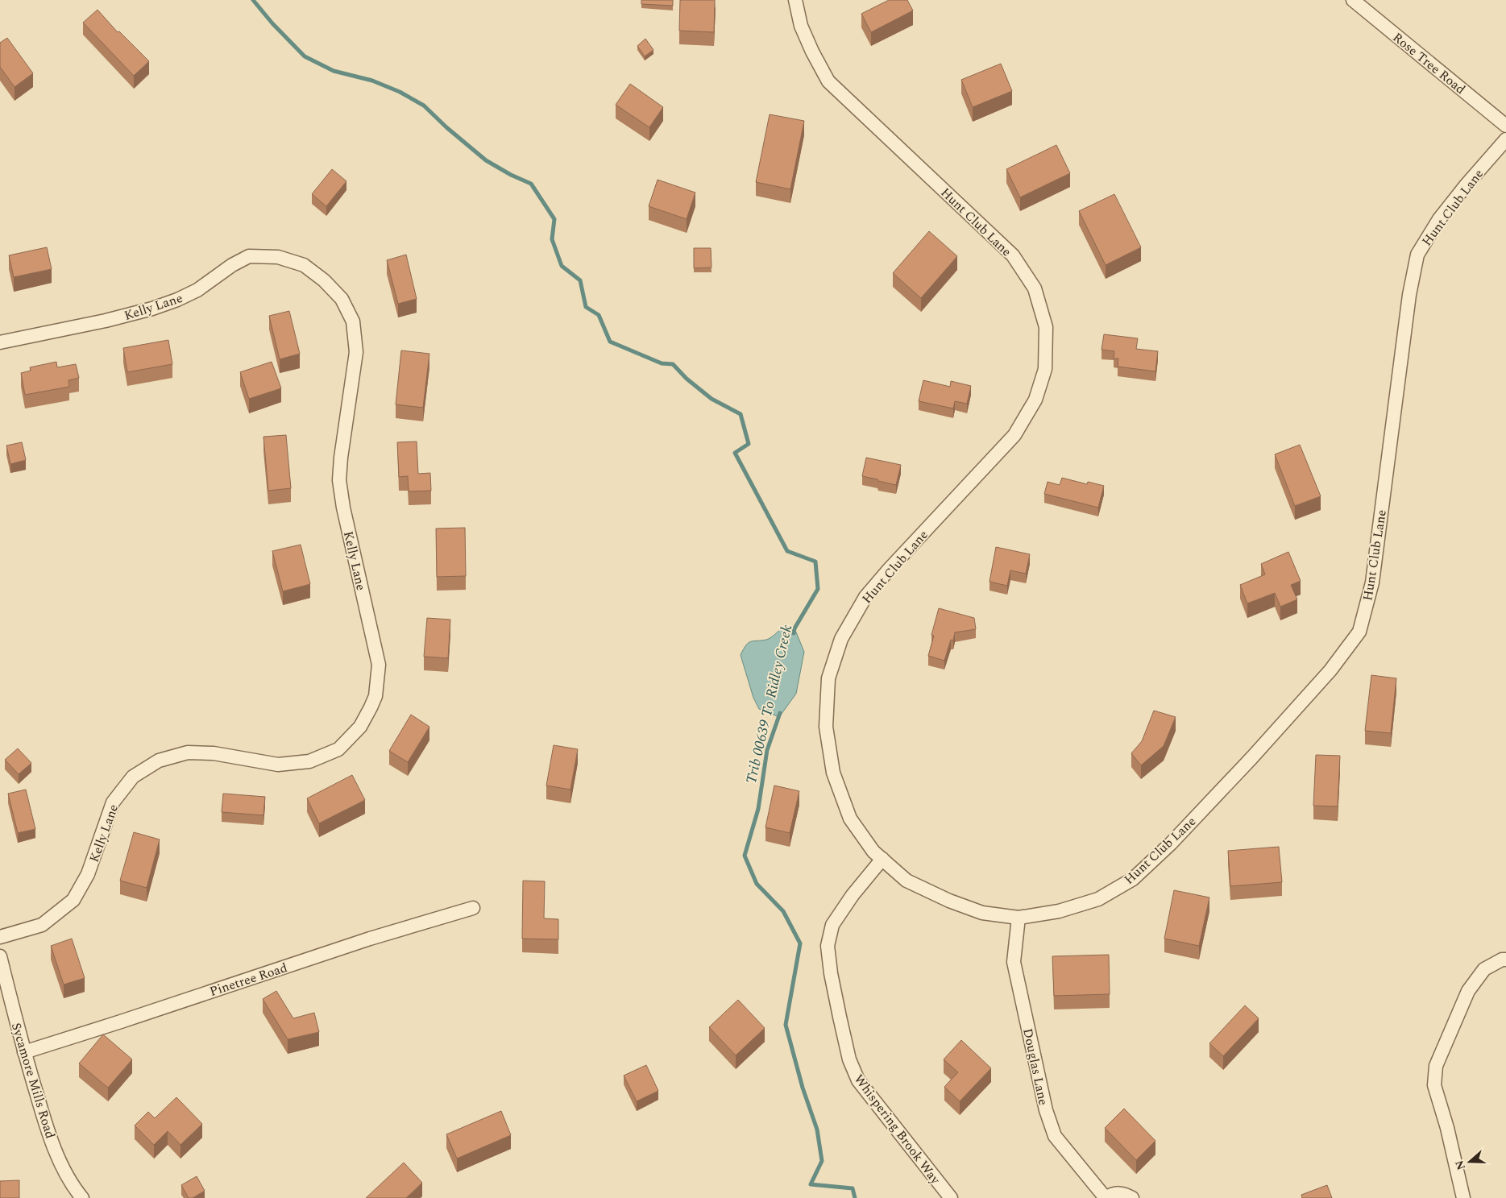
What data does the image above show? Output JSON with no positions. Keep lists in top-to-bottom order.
{
  "streets": {
    "street": [
      "Rose Tree Road",
      "Hunt Club Lane",
      "Kelly Lane",
      "Pinetree Road",
      "Douglas Lane",
      "Sycamore Mills Road",
      "Whispering Brook Way"
    ]
  },
  "crossings": [
    ["Hunt Club Lane", "Douglas Lane"],
    ["Hunt Club Lane", "Whispering Brook Way"],
    ["Pinetree Road", "Sycamore Mills Road"]
  ],
  "water": ["Trib 00639 To Ridley Creek"],
  "north": "left"
}
